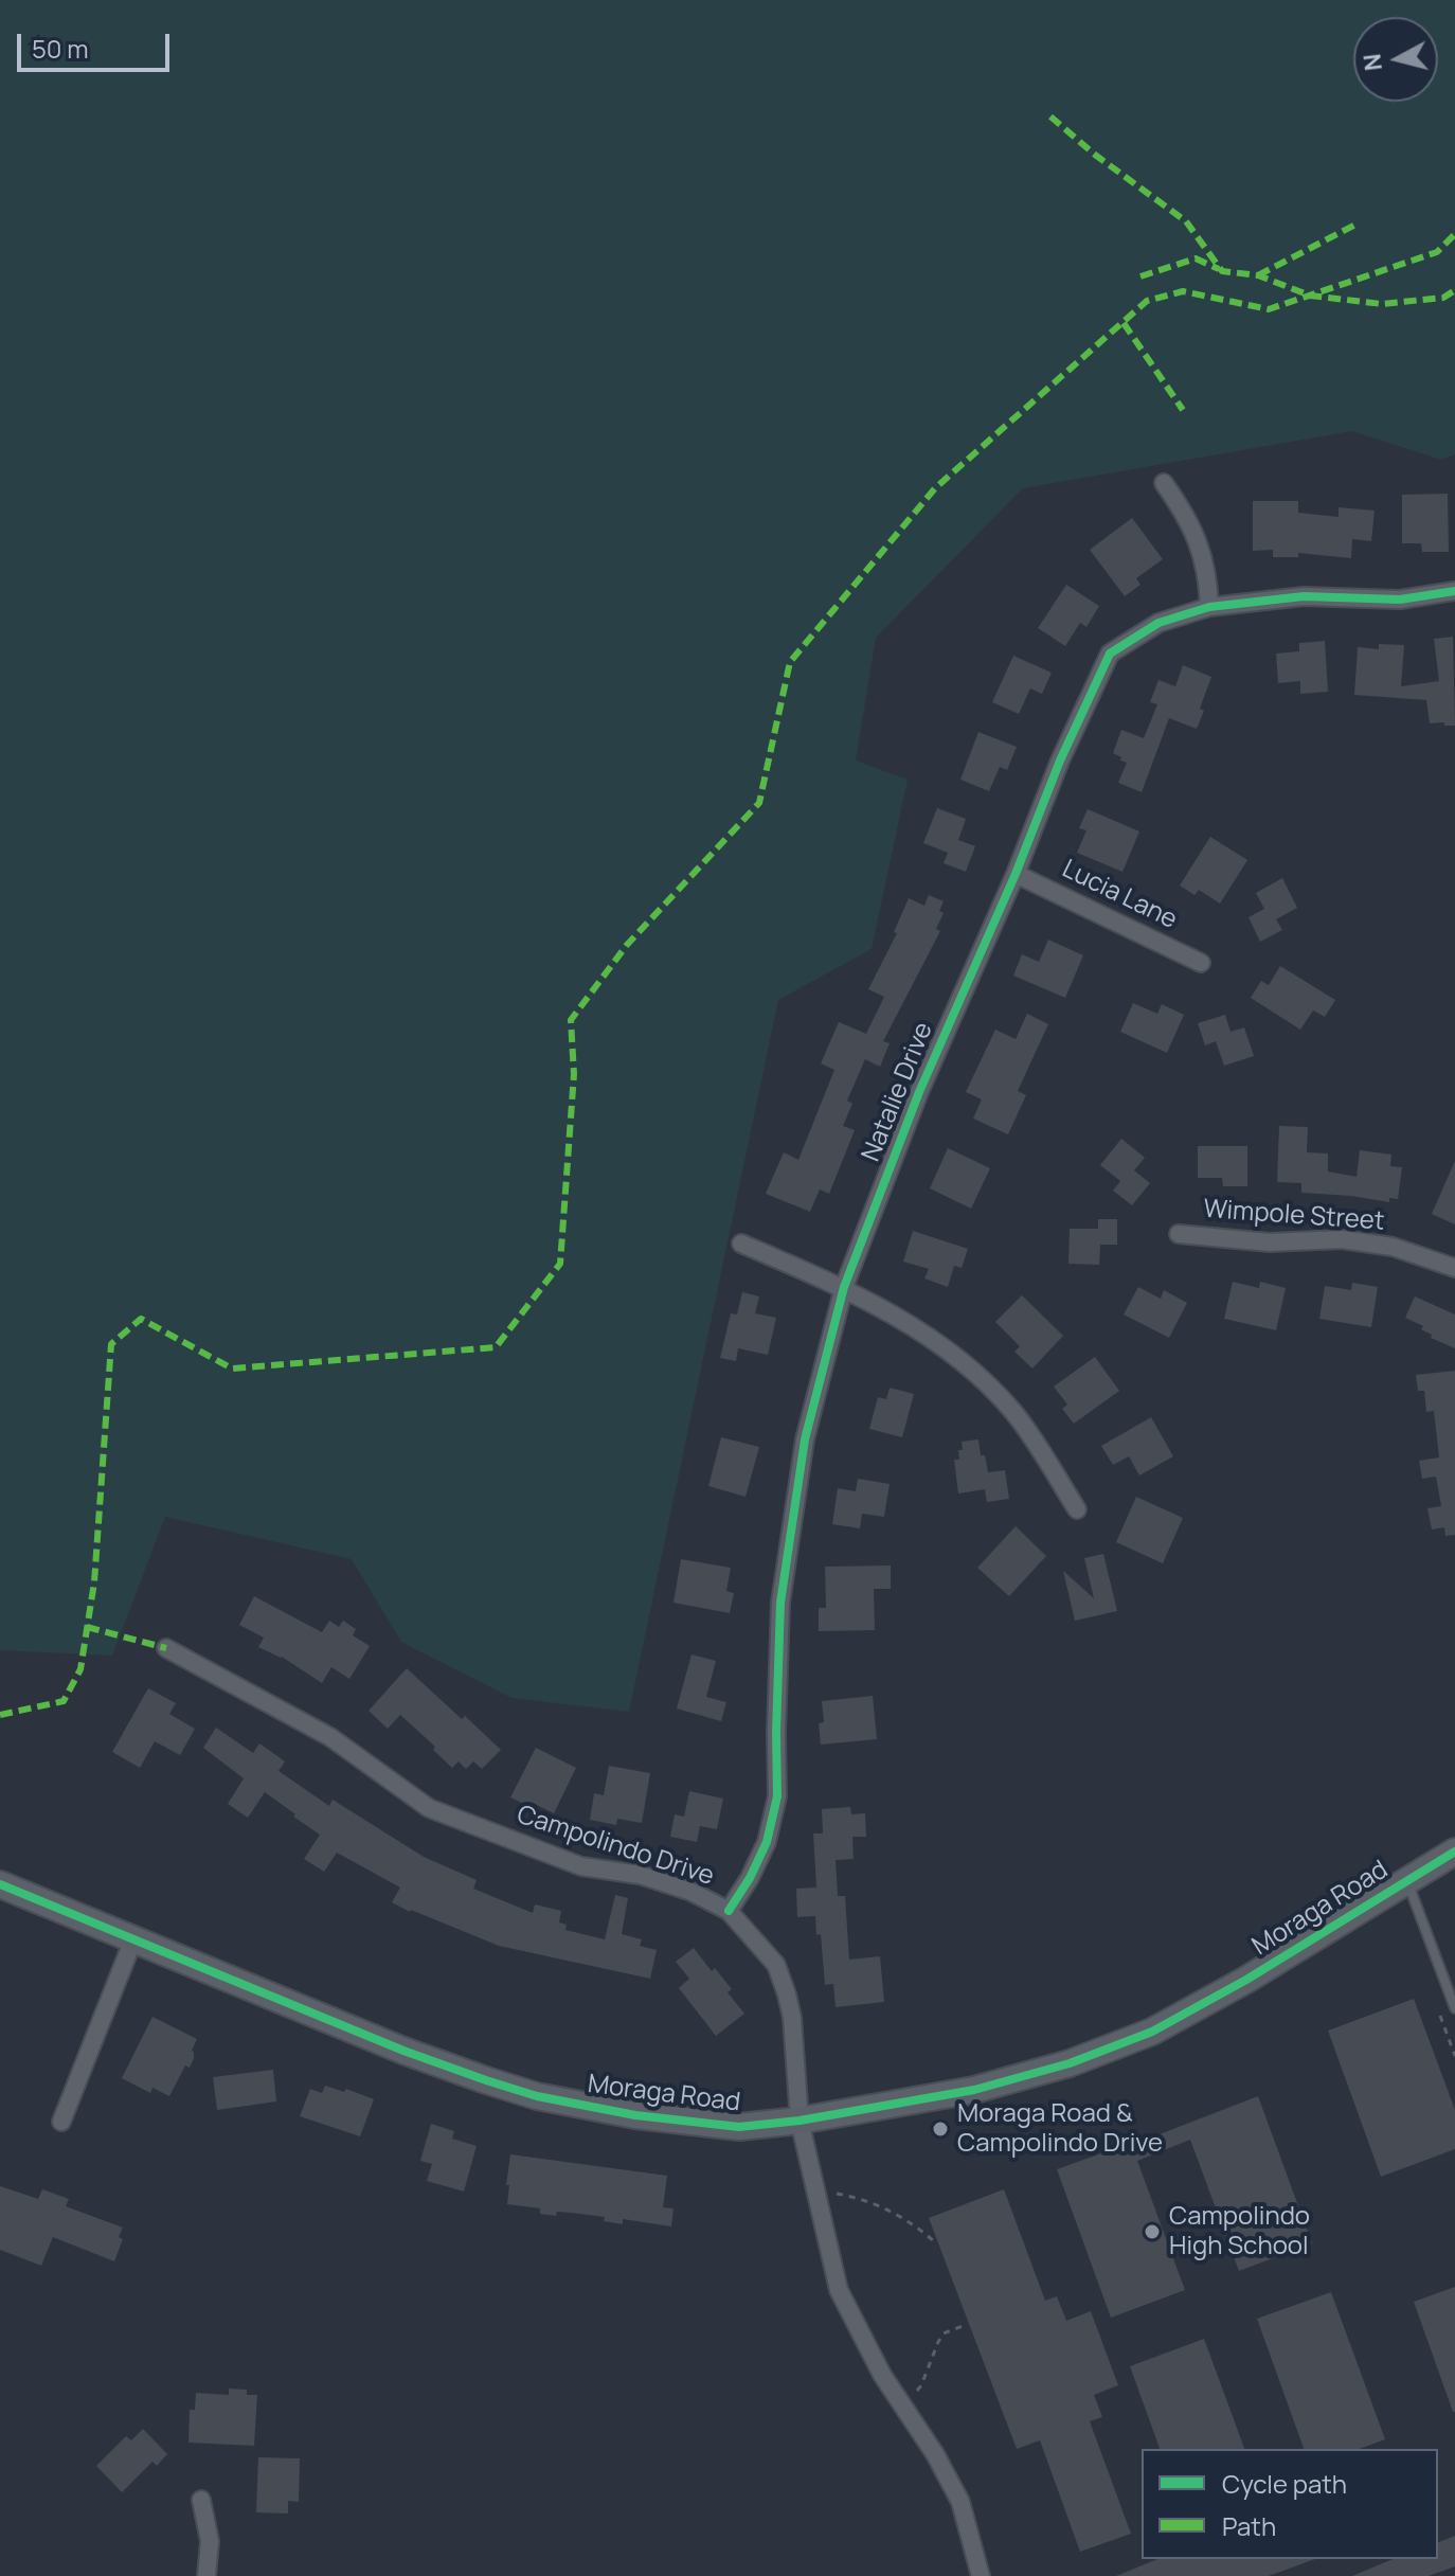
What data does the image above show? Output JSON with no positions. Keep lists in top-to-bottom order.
{
  "streets": {
    "main road": ["Moraga Road"],
    "street": [
      "Lucia Lane",
      "Natalie Drive",
      "Wimpole Street",
      "Campolindo Drive"
    ]
  },
  "crossings": [
    ["Lucia Lane", "Natalie Drive"],
    ["Natalie Drive", "Campolindo Drive"],
    ["Campolindo Drive", "Moraga Road"]
  ],
  "places": ["Moraga Road & Campolindo Drive", "Campolindo High School"],
  "legend": ["Cycle path", "Path"],
  "scale_bar": "50 m",
  "north": "left"
}
